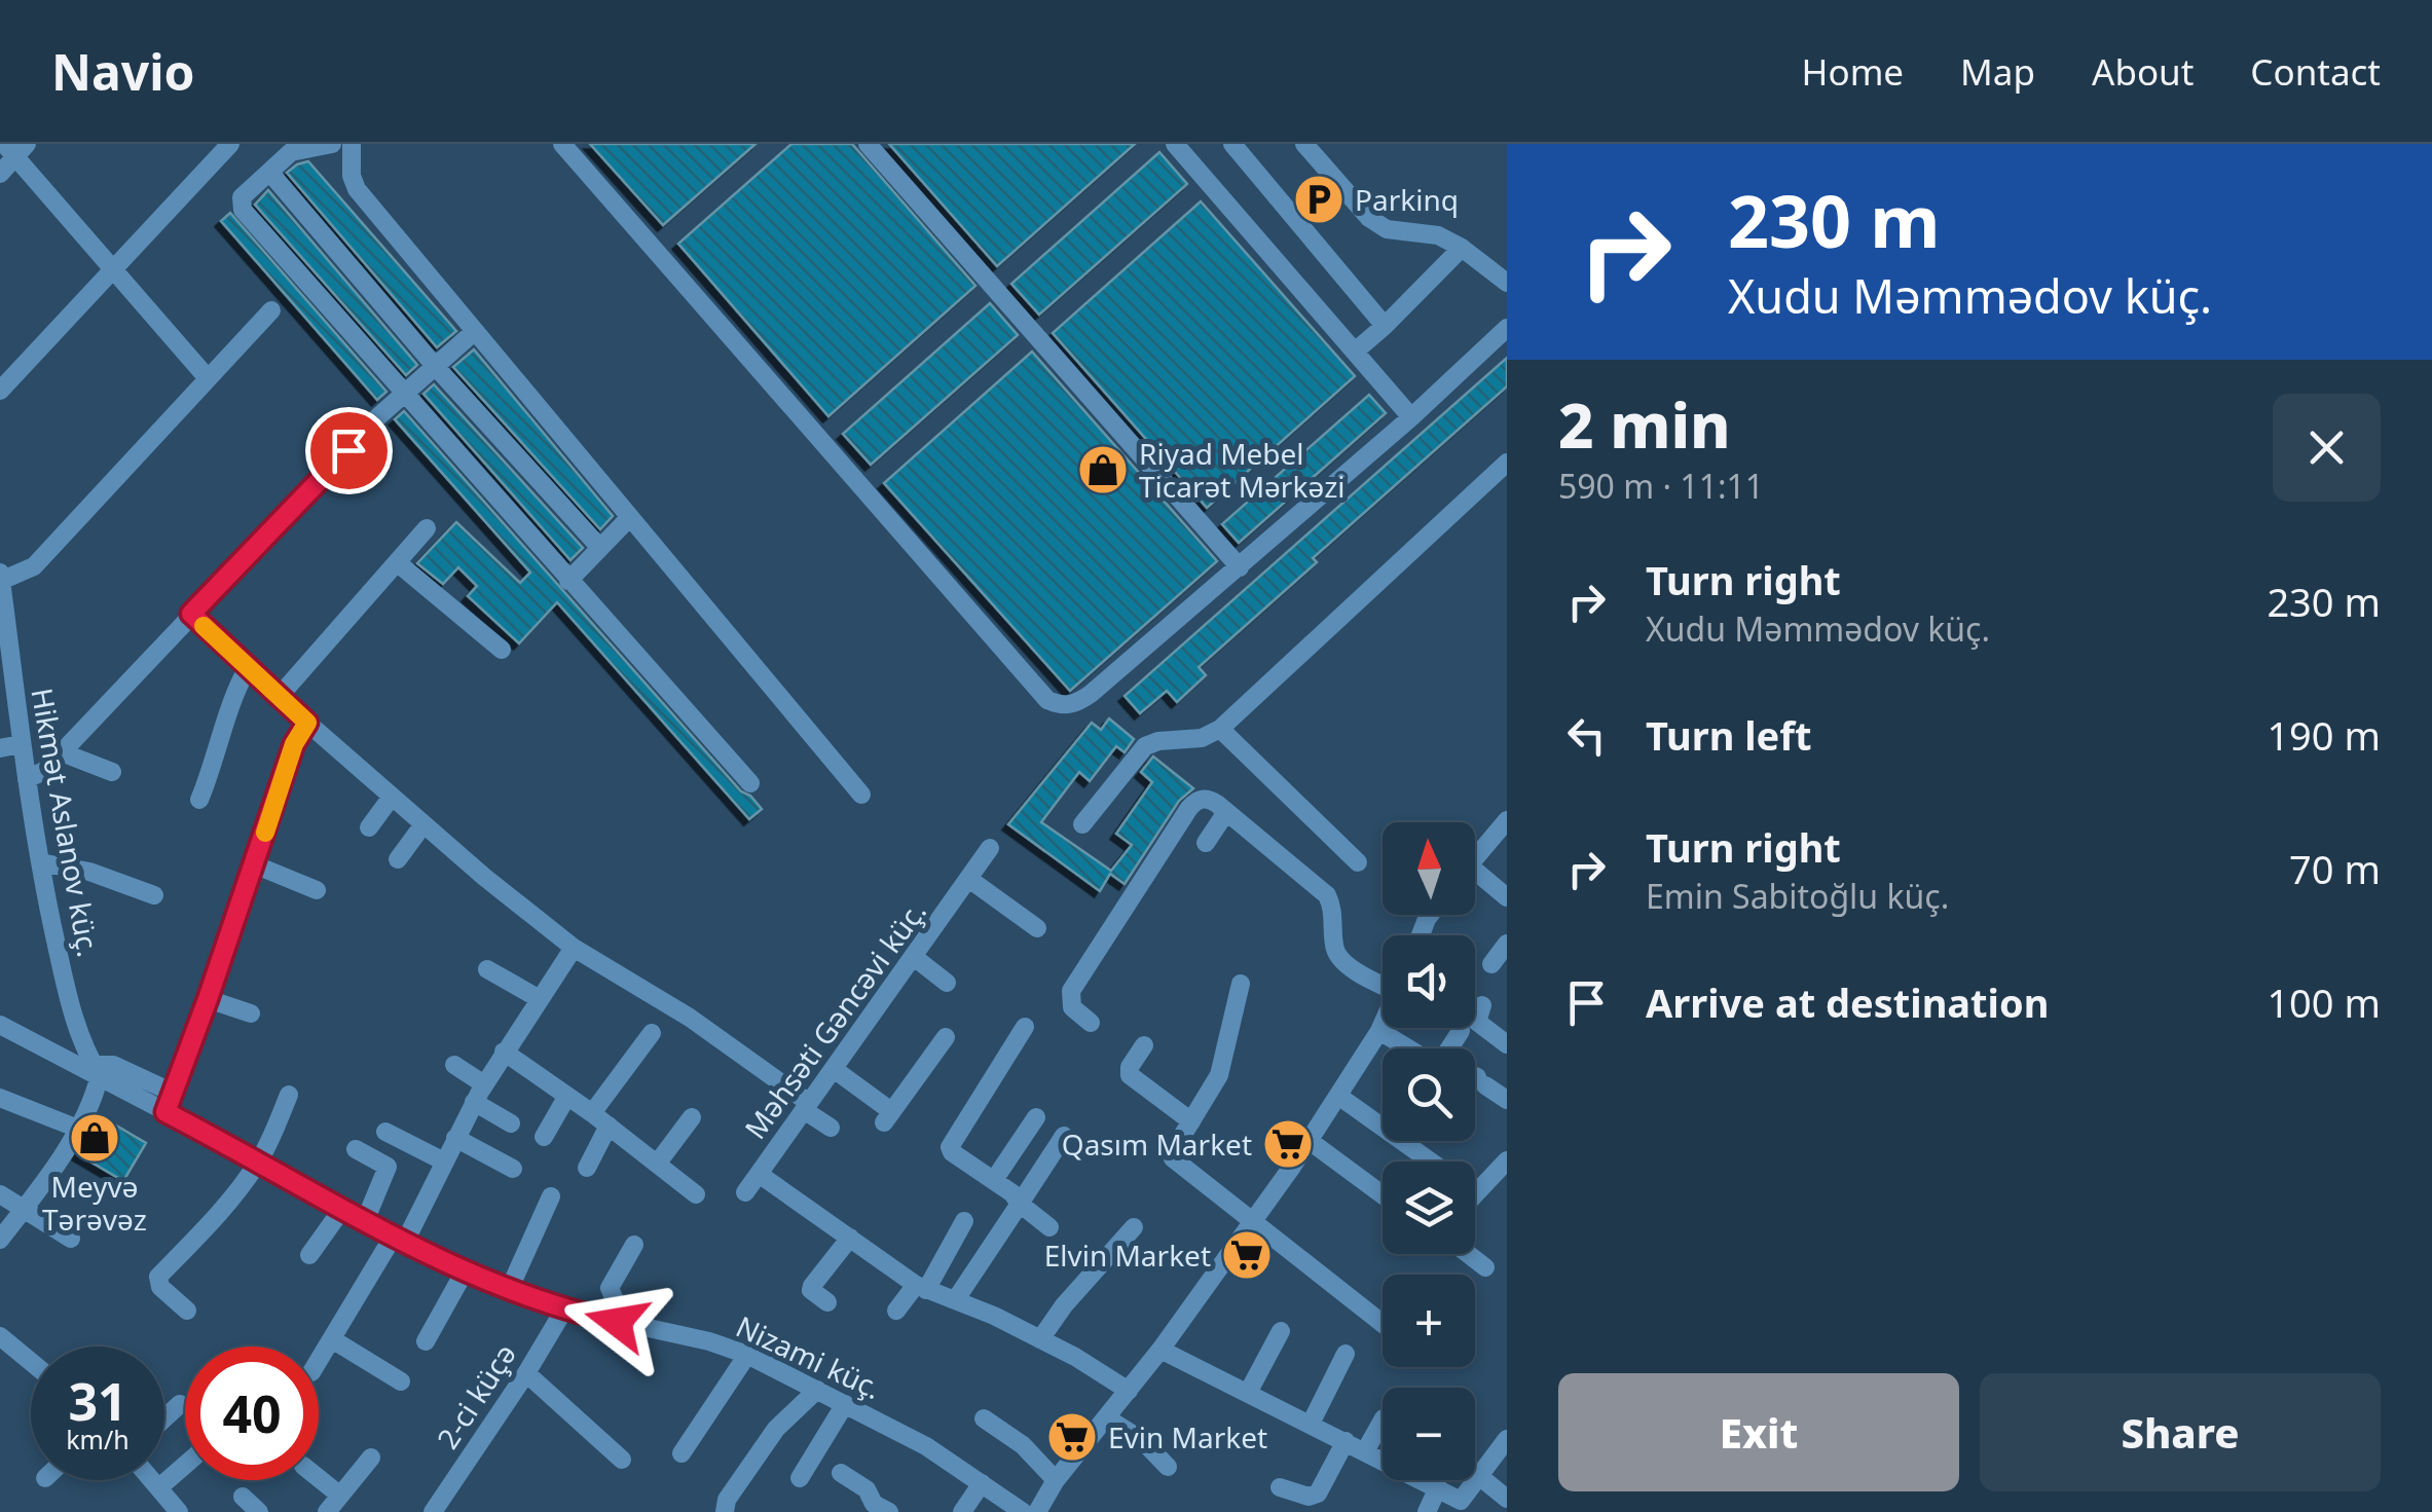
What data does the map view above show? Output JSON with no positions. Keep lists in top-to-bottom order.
{
  "streets": {
    "street": [
      "Hikmət Aslanov küç.",
      "Məhsəti Gəncəvi küç.",
      "Nizami küç.",
      "2-ci küçə"
    ]
  },
  "crossings": [
    ["Hikmət Aslanov küç.", "Nizami küç."],
    ["Nizami küç.", "2-ci küçə"]
  ],
  "places": {
    "parking": ["Parkinq"],
    "shop": ["Riyad Mebel Ticarət Mərkəzi", "Meyvə Tərəvəz"],
    "supermarket": ["Qasım Market", "Elvin Market", "Evin Market"]
  },
  "north": "top",
  "page": {
    "header": "Navio",
    "nav": [
      "Home",
      "Map",
      "About",
      "Contact"
    ],
    "turn": ["230 m", "Xudu Məmmədov küç."],
    "heading": ["2 min", "590 m · 11:11"],
    "list": [
      {
        "name": "Turn right",
        "note": "Xudu Məmmədov küç.",
        "value": "230 m"
      },
      {
        "name": "Turn left",
        "value": "190 m"
      },
      {
        "name": "Turn right",
        "note": "Emin Sabitoğlu küç.",
        "value": "70 m"
      },
      {
        "name": "Arrive at destination",
        "value": "100 m"
      }
    ],
    "map_buttons": ["+", "−"],
    "speed": "31 km/h",
    "limit": "40",
    "buttons": ["Exit", "Share"]
  }
}
